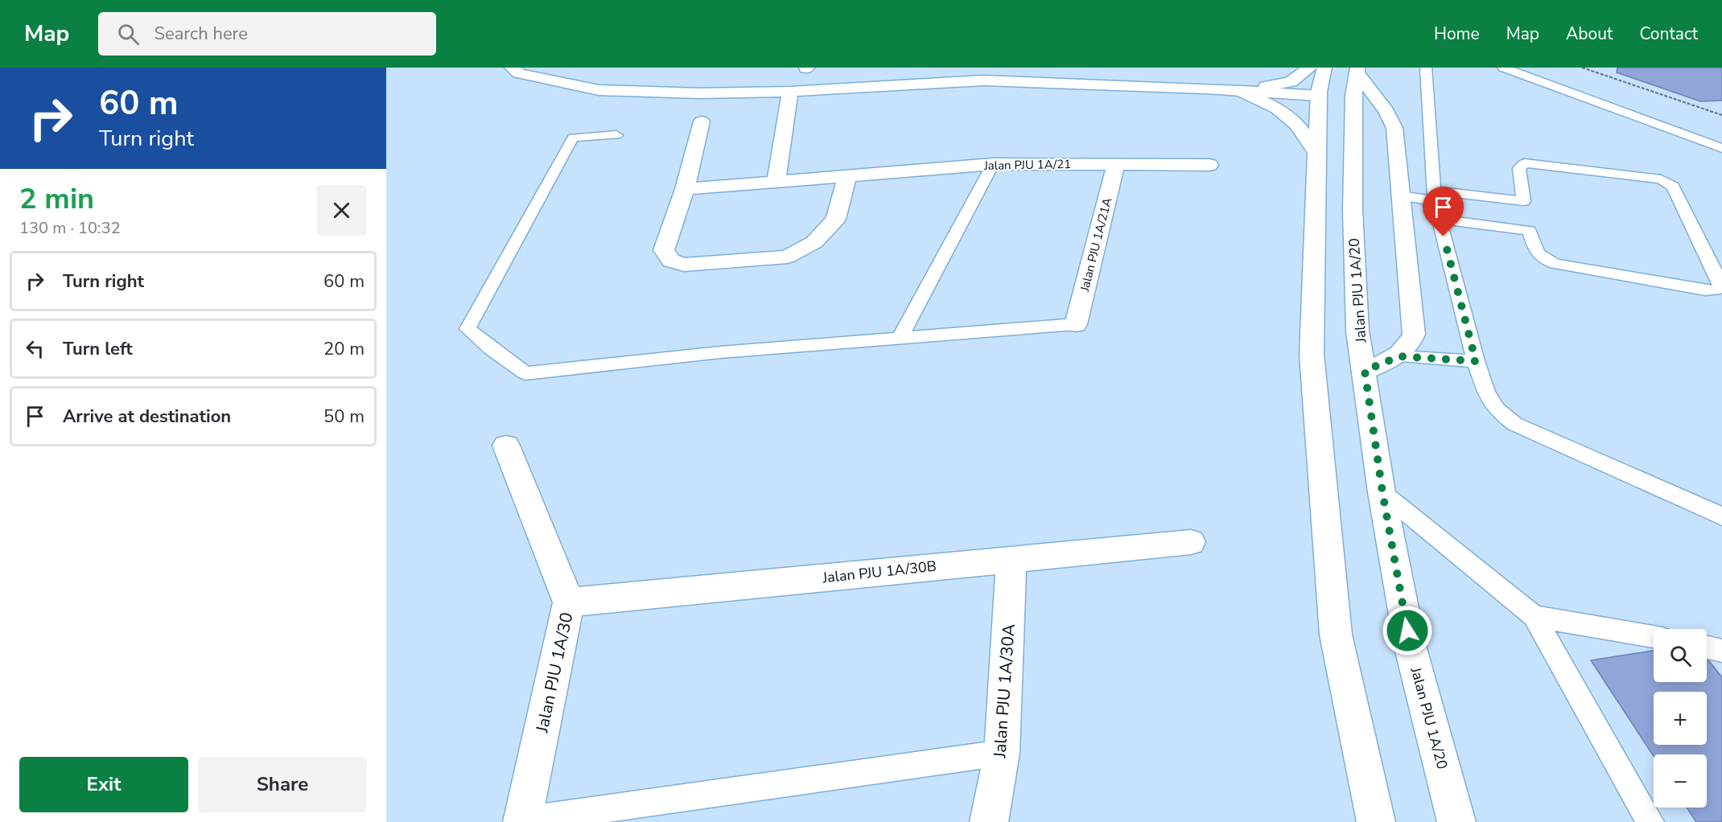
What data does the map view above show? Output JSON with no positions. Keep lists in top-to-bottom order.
{
  "streets": {
    "street": [
      "Jalan PJU 1A/21",
      "Jalan PJU 1A/21A",
      "Jalan PJU 1A/20",
      "Jalan PJU 1A/30B",
      "Jalan PJU 1A/30",
      "Jalan PJU 1A/30A"
    ]
  },
  "crossings": [
    ["Jalan PJU 1A/21", "Jalan PJU 1A/21A"],
    ["Jalan PJU 1A/30B", "Jalan PJU 1A/30"],
    ["Jalan PJU 1A/30B", "Jalan PJU 1A/30A"]
  ],
  "page": {
    "header": "Map",
    "search": "Search here",
    "nav": [
      "Home",
      "Map",
      "About",
      "Contact"
    ],
    "turn": ["60 m", "Turn right"],
    "heading": ["2 min", "130 m · 10:32"],
    "list": [
      {
        "name": "Turn right",
        "value": "60 m"
      },
      {
        "name": "Turn left",
        "value": "20 m"
      },
      {
        "name": "Arrive at destination",
        "value": "50 m"
      }
    ],
    "map_buttons": ["+", "−"],
    "buttons": ["Exit", "Share"]
  }
}
